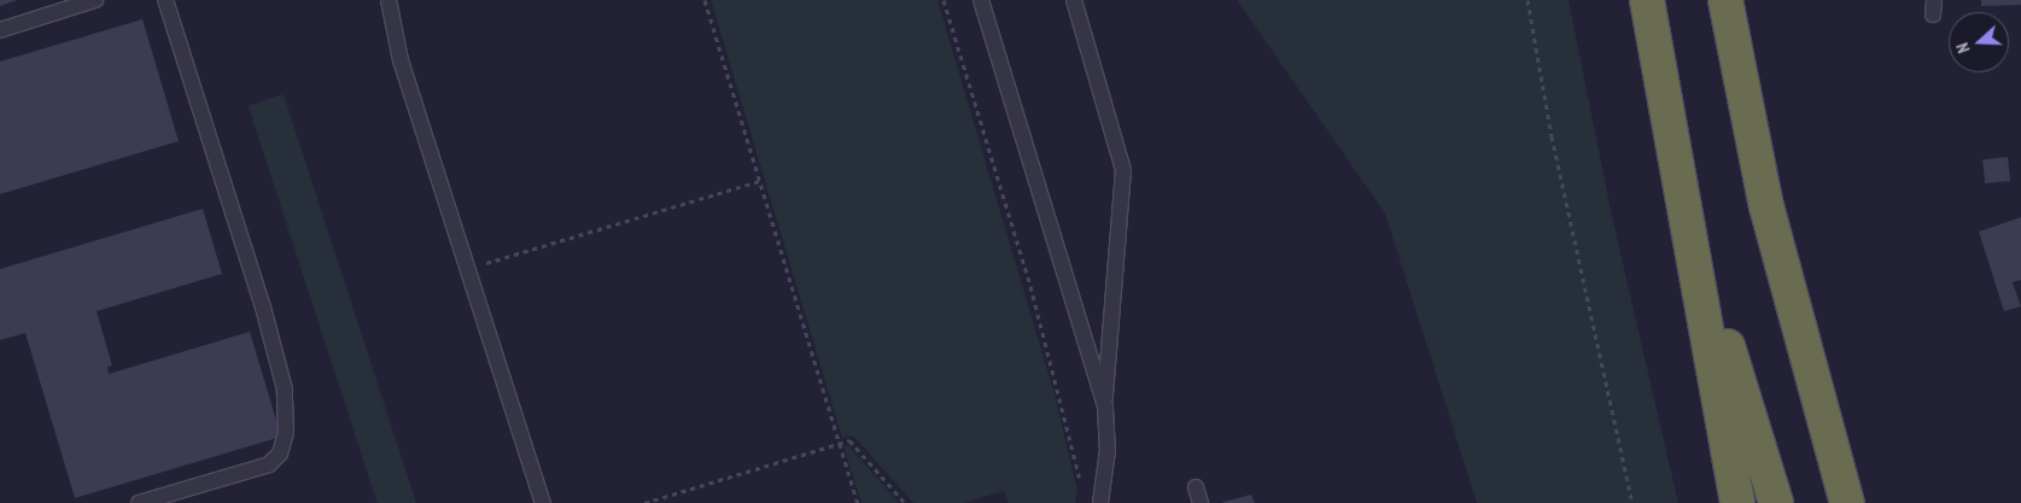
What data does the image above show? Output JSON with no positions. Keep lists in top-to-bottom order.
{
  "north": "left"
}
